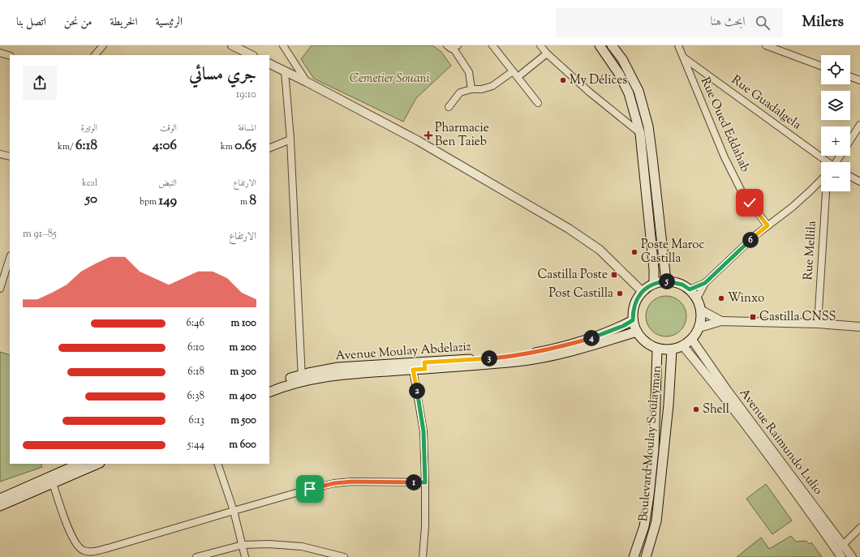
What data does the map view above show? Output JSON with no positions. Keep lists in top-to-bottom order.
{
  "streets": {
    "main road": ["Avenue Moulay Abdelaziz", "Boulevard Moulay Soulayman"],
    "street": [
      "Rue Guadalgela",
      "Rue Oued Eddahab",
      "Rue Mellila",
      "Avenue Raimundo Lulio"
    ]
  },
  "crossings": [
    ["Rue Guadalgela", "Rue Oued Eddahab"],
    ["Avenue Moulay Abdelaziz", "Avenue Raimundo Lulio"],
    ["Avenue Moulay Abdelaziz", "Boulevard Moulay Soulayman"],
    ["Avenue Raimundo Lulio", "Boulevard Moulay Soulayman"]
  ],
  "parks": ["Cemetier Souani"],
  "places": {
    "other": [
      "My Délices",
      "Poste Maroc Castilla",
      "Post Castilla",
      "Winxo",
      "Shell"
    ],
    "health": ["Pharmacie Ben Taieb"],
    "transit": ["Castilla Poste", "Castilla CNSS"]
  },
  "page": {
    "header": "Milers",
    "search": "ابحث هنا",
    "nav": [
      "الرئيسية",
      "الخريطة",
      "من نحن",
      "اتصل بنا"
    ],
    "map_buttons": ["+", "−"],
    "heading": ["جري مسائي", "19:10"],
    "stats": [
      ["المسافة", "0.65 km"],
      ["الوقت", "4:06"],
      ["الوتيرة", "6:18 /km"],
      ["الارتفاع", "8 m"],
      ["النبض", "149 bpm"],
      ["kcal", "50"]
    ],
    "chart": ["الارتفاع", "85–91 m"],
    "pins": [
      "6",
      "5",
      "4",
      "3",
      "2",
      "1"
    ],
    "list": [
      {
        "name": "100 m",
        "note": "6:46"
      },
      {
        "name": "200 m",
        "note": "6:10"
      },
      {
        "name": "300 m",
        "note": "6:18"
      },
      {
        "name": "400 m",
        "note": "6:38"
      },
      {
        "name": "500 m",
        "note": "6:13"
      },
      {
        "name": "600 m",
        "note": "5:44"
      }
    ]
  }
}
